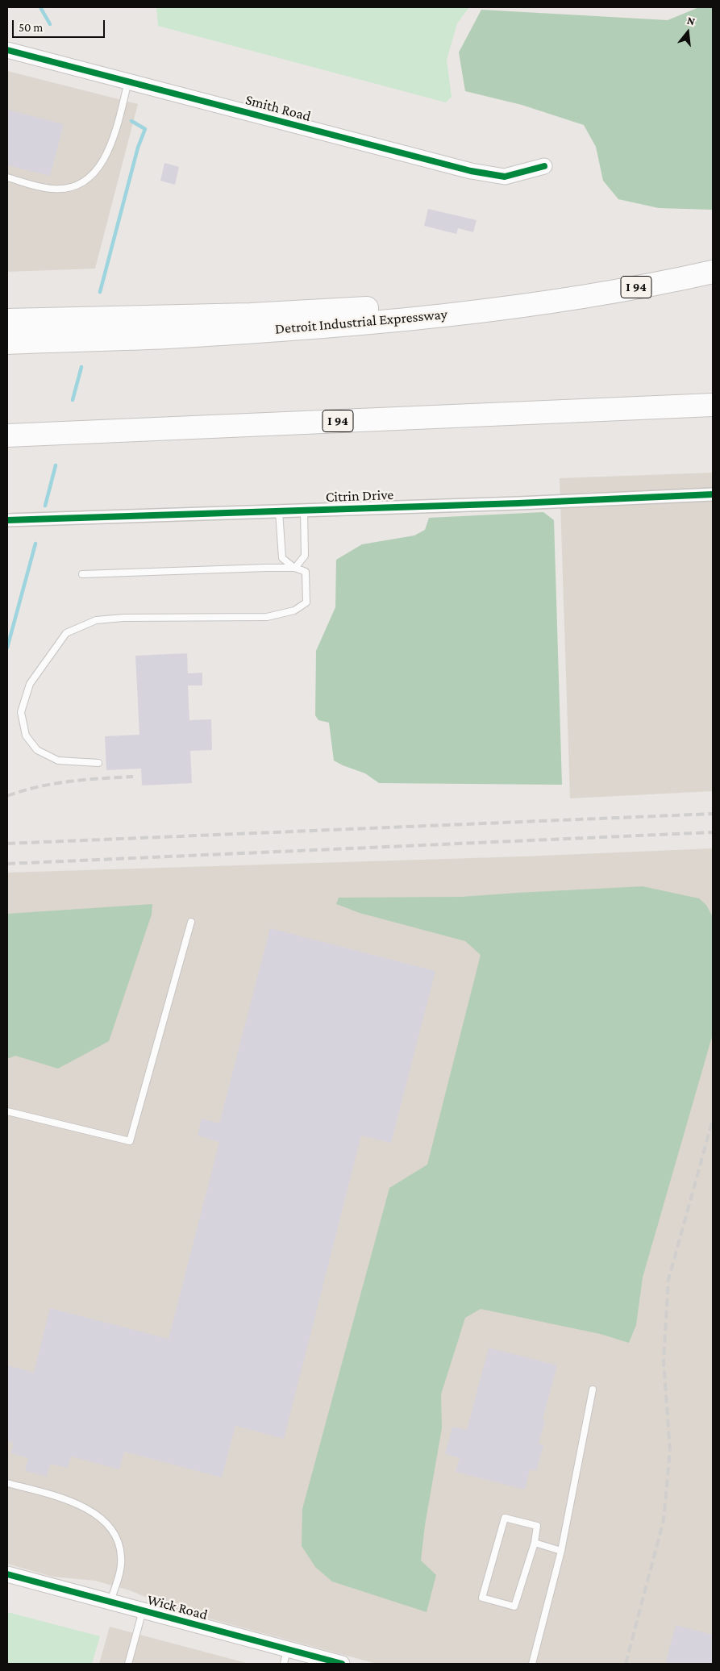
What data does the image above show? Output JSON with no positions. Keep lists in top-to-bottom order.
{
  "streets": {
    "highway": ["I 94", "Detroit Industrial Expressway"],
    "street": ["Smith Road", "Citrin Drive", "Wick Road"]
  },
  "scale_bar": "50 m",
  "north": "top"
}
